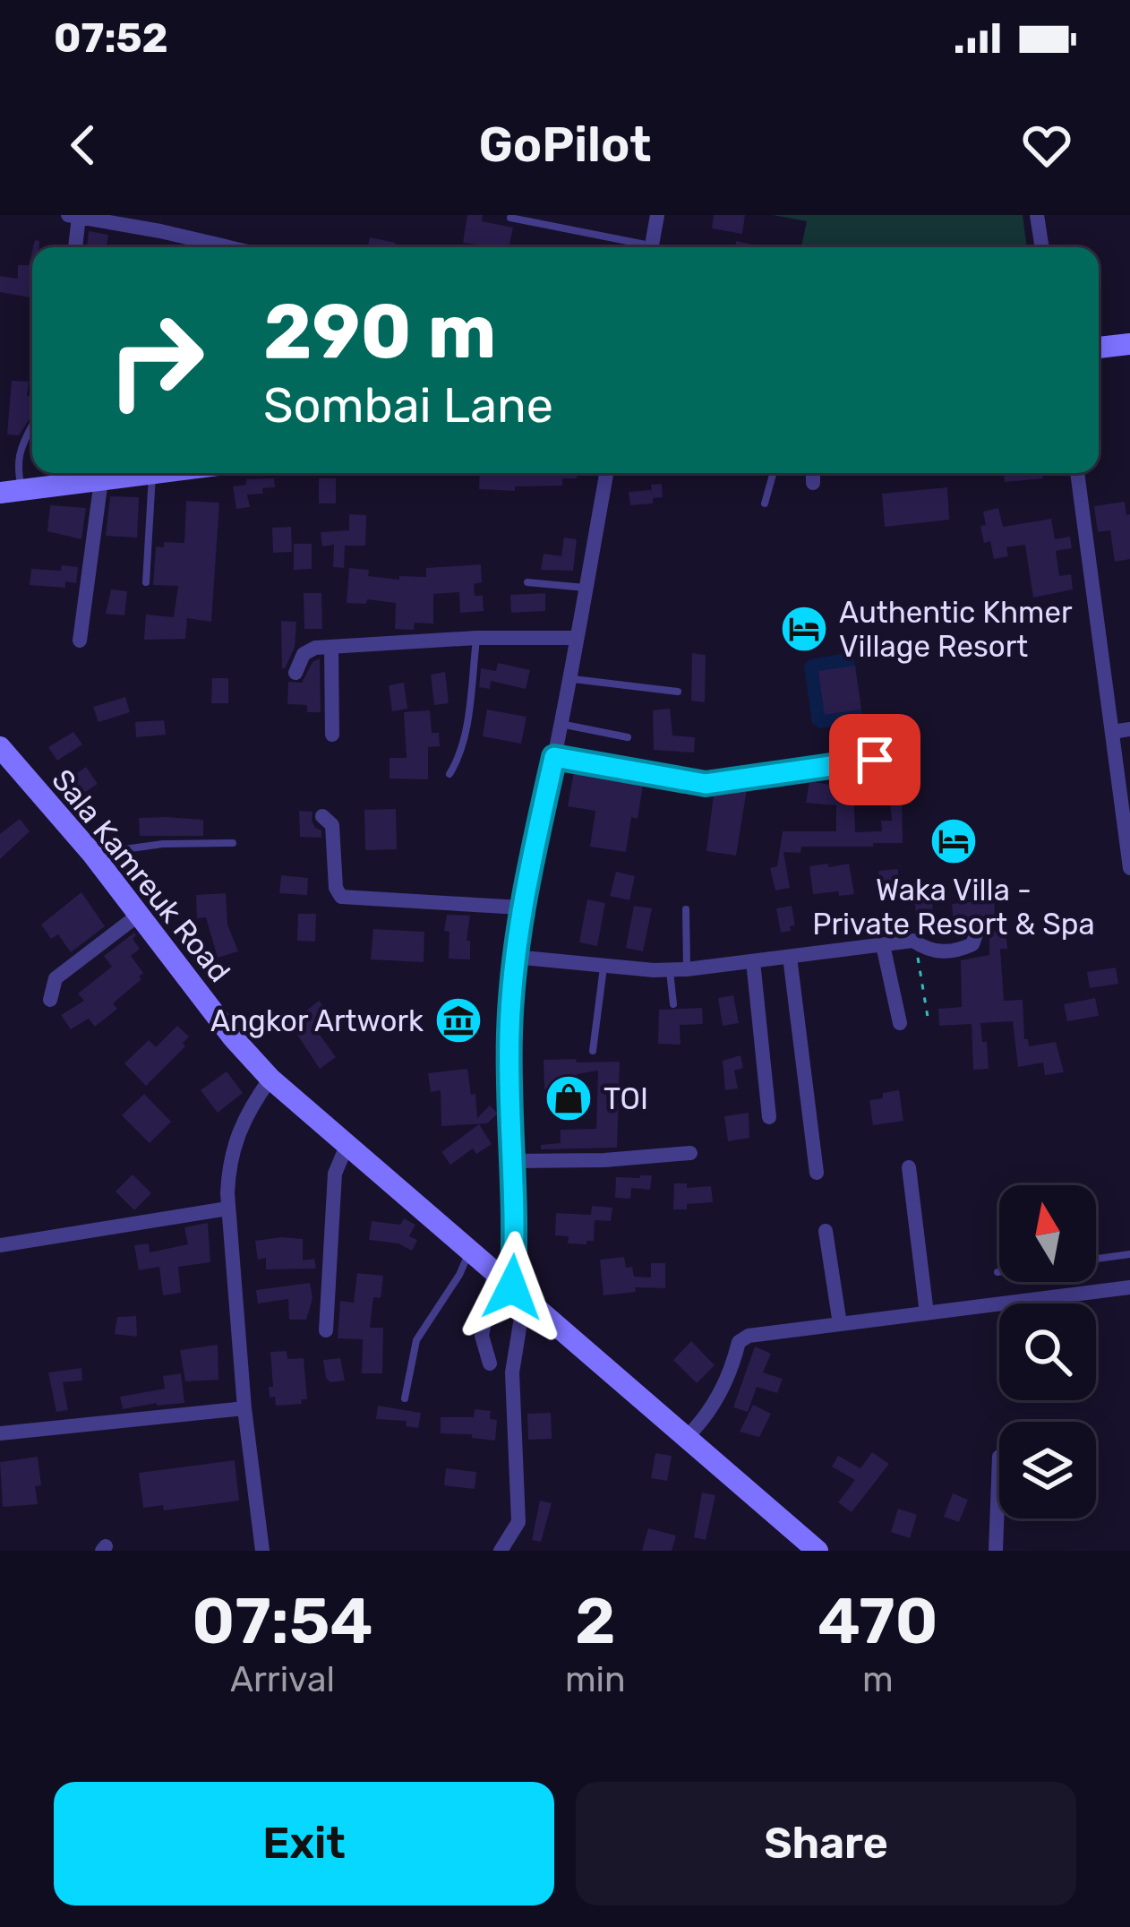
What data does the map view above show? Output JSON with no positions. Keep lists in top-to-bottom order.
{
  "streets": {
    "street": ["Sala Kamreuk Road"]
  },
  "places": {
    "hotel": ["Authentic Khmer Village Resort", "Waka Villa - Private Resort & Spa"],
    "museum": ["Angkor Artwork"],
    "shop": ["TOI"]
  },
  "north": "top",
  "page": {
    "status": "07:52",
    "header": "GoPilot",
    "turn": ["290 m", "Sombai Lane"],
    "eta": [
      "07:54",
      "Arrival",
      "2",
      "min",
      "470",
      "m"
    ],
    "buttons": ["Exit", "Share"]
  }
}
